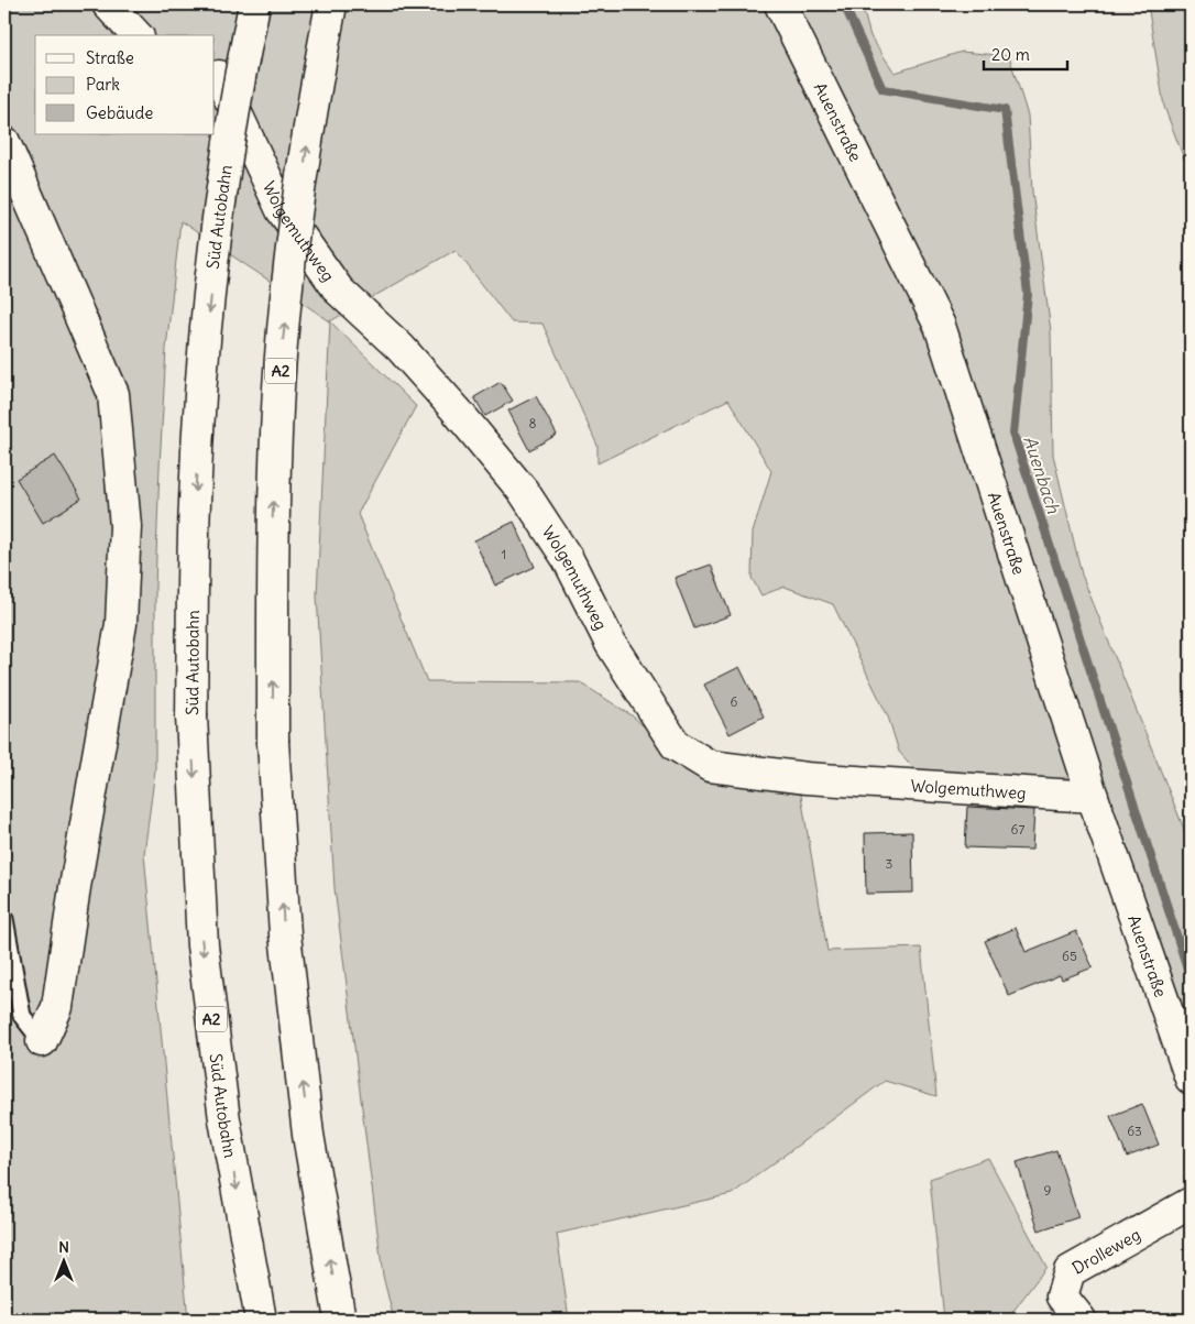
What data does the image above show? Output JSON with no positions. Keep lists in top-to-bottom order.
{
  "streets": {
    "main road": [
      "Auenstraße",
      "Süd Autobahn",
      "Wolgemuthweg",
      "A2",
      "Drolleweg"
    ]
  },
  "crossings": [
    ["Auenstraße", "Wolgemuthweg"]
  ],
  "water": ["Auenbach"],
  "house_numbers": [
    "8",
    "1",
    "6",
    "67",
    "3",
    "65",
    "63",
    "9"
  ],
  "legend": ["Straße", "Park", "Gebäude"],
  "scale_bar": "20 m",
  "north": "top"
}
